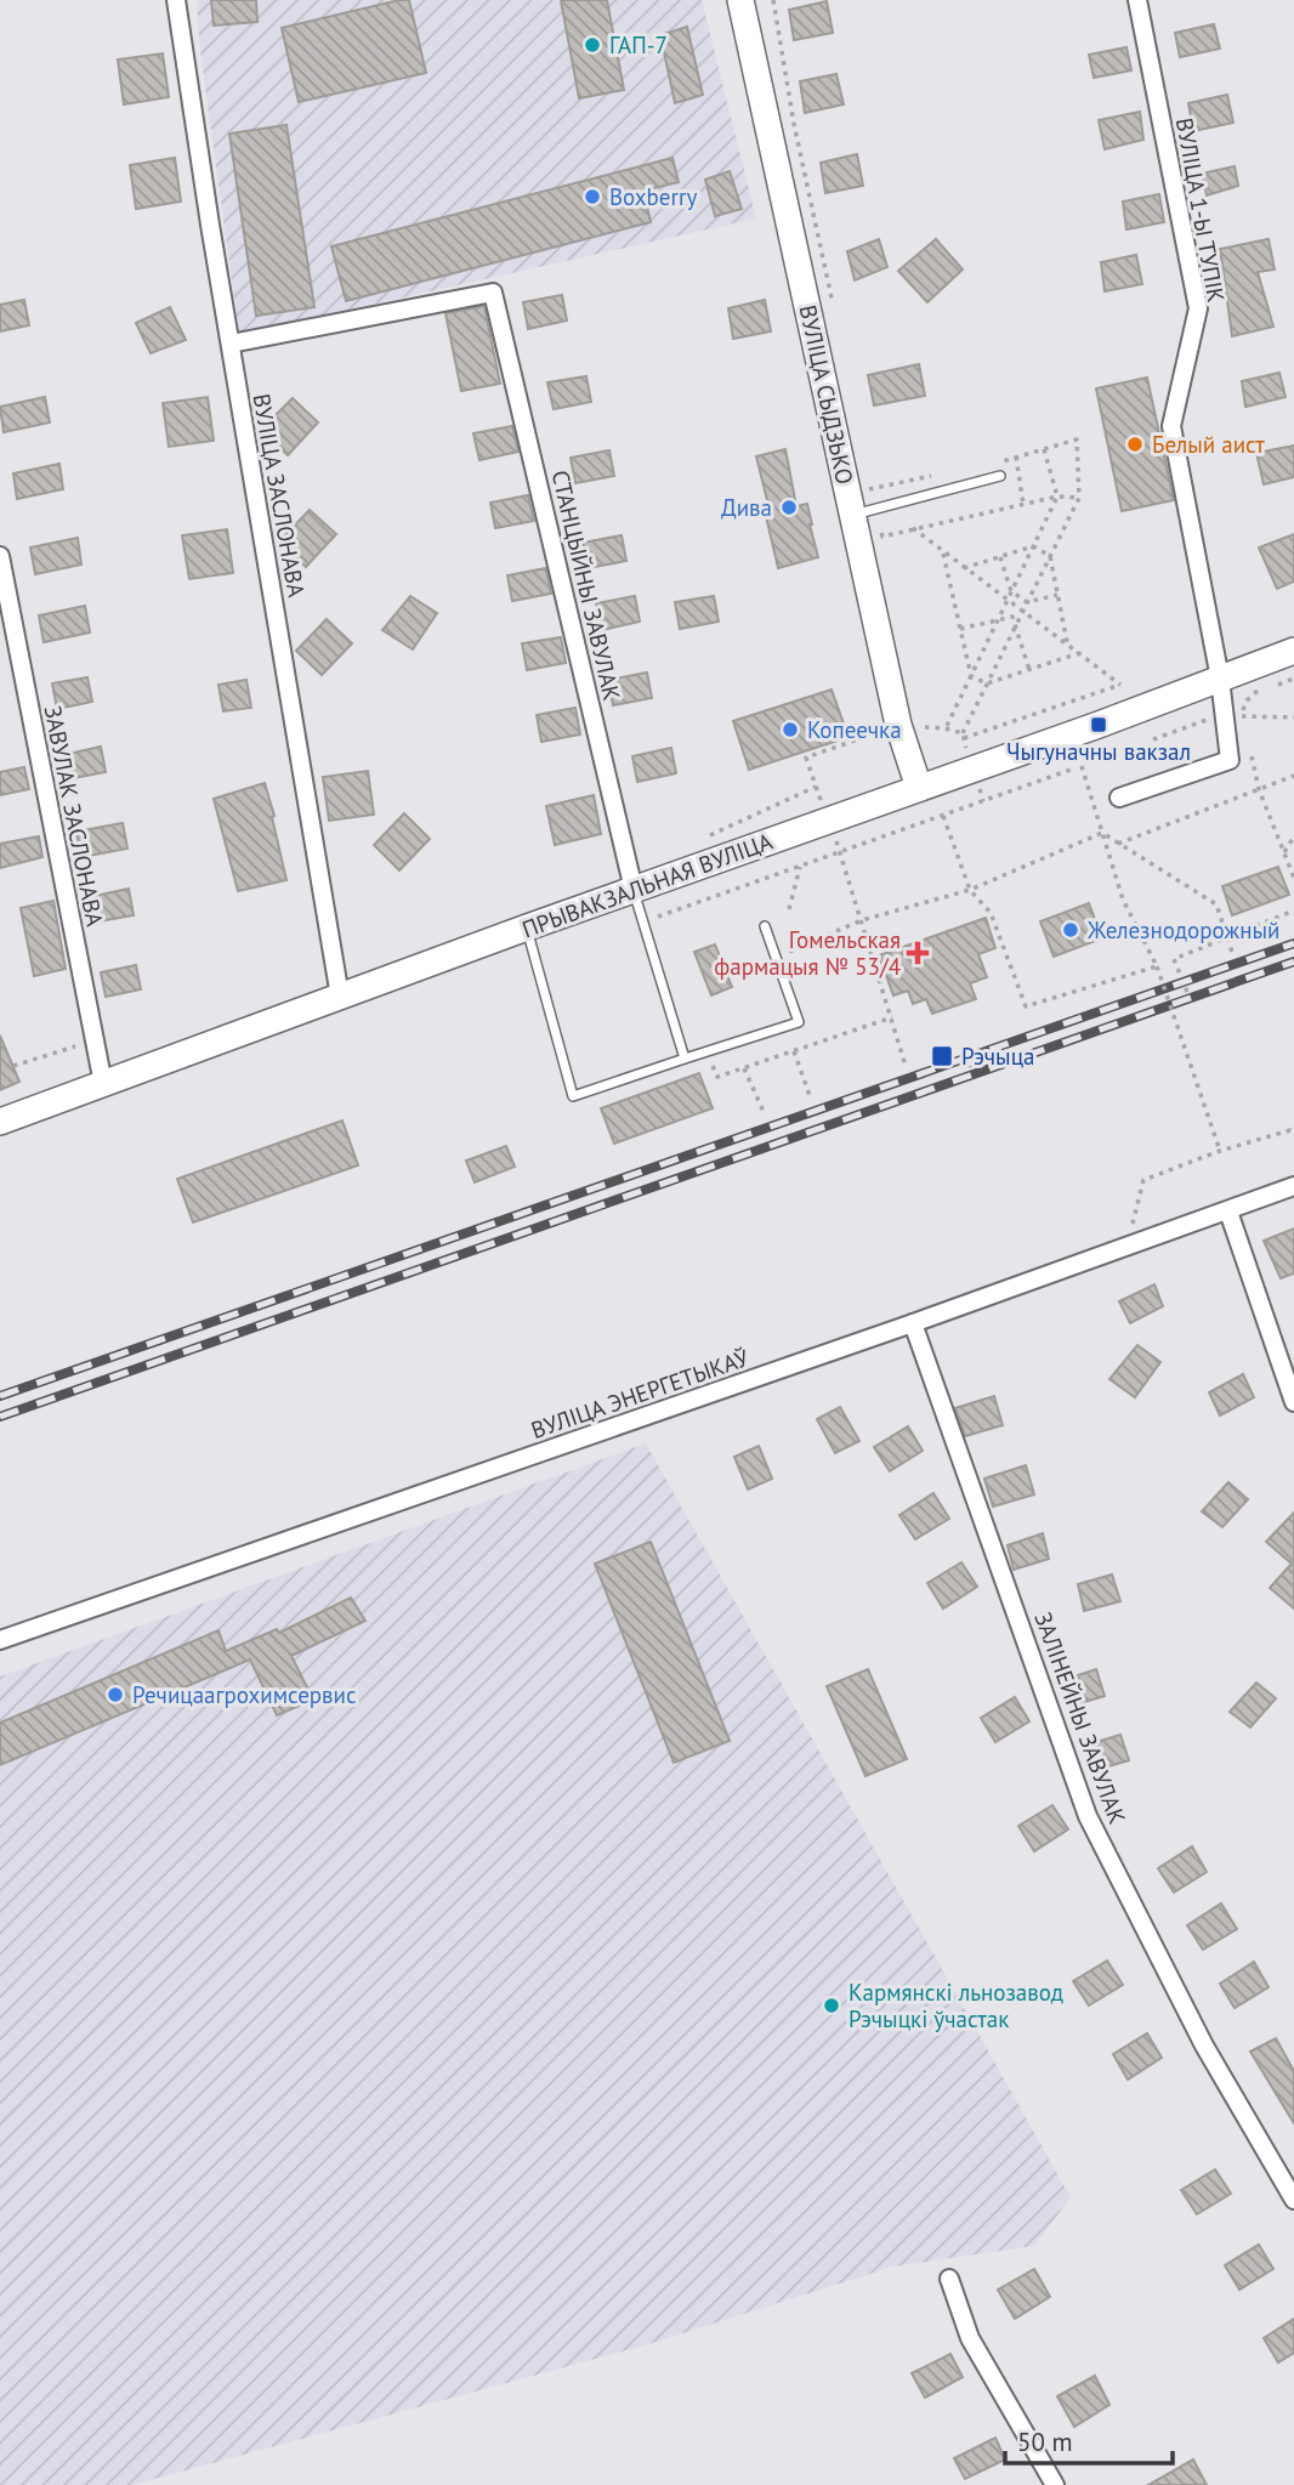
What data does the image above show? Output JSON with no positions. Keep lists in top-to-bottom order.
{
  "streets": {
    "main road": ["ВУЛІЦА СЫДЗЬКО", "ПРЫВАКЗАЛЬНАЯ ВУЛІЦА"],
    "street": [
      "ВУЛІЦА 1-Ы ТУПІК",
      "ВУЛІЦА ЗАСЛОНАВА",
      "СТАНЦЫЙНЫ ЗАВУЛАК",
      "ЗАВУЛАК ЗАСЛОНАВА",
      "ВУЛІЦА ЭНЕРГЕТЫКАЎ",
      "ЗАЛІНЕЙНЫ ЗАВУЛАК"
    ]
  },
  "crossings": [
    ["ВУЛІЦА 1-Ы ТУПІК", "ПРЫВАКЗАЛЬНАЯ ВУЛІЦА"],
    ["ВУЛІЦА СЫДЗЬКО", "ПРЫВАКЗАЛЬНАЯ ВУЛІЦА"],
    ["ВУЛІЦА ЗАСЛОНАВА", "СТАНЦЫЙНЫ ЗАВУЛАК"],
    ["ВУЛІЦА ЗАСЛОНАВА", "ПРЫВАКЗАЛЬНАЯ ВУЛІЦА"],
    ["СТАНЦЫЙНЫ ЗАВУЛАК", "ПРЫВАКЗАЛЬНАЯ ВУЛІЦА"],
    ["ЗАВУЛАК ЗАСЛОНАВА", "ПРЫВАКЗАЛЬНАЯ ВУЛІЦА"],
    ["ВУЛІЦА ЭНЕРГЕТЫКАЎ", "ЗАЛІНЕЙНЫ ЗАВУЛАК"]
  ],
  "places": {
    "other": [
      "ГАП-7",
      "Boxberry",
      "Белый аист",
      "Дива",
      "Копеечка",
      "Железнодорожный",
      "Речицаагрохимсервис",
      "Кармянскі льнозавод Рэчыцкі ўчастак"
    ],
    "transit": ["Чыгуначны вакзал", "Рэчыца"],
    "health": ["Гомельская фармацыя № 53/4"]
  },
  "scale_bar": "50 m"
}
